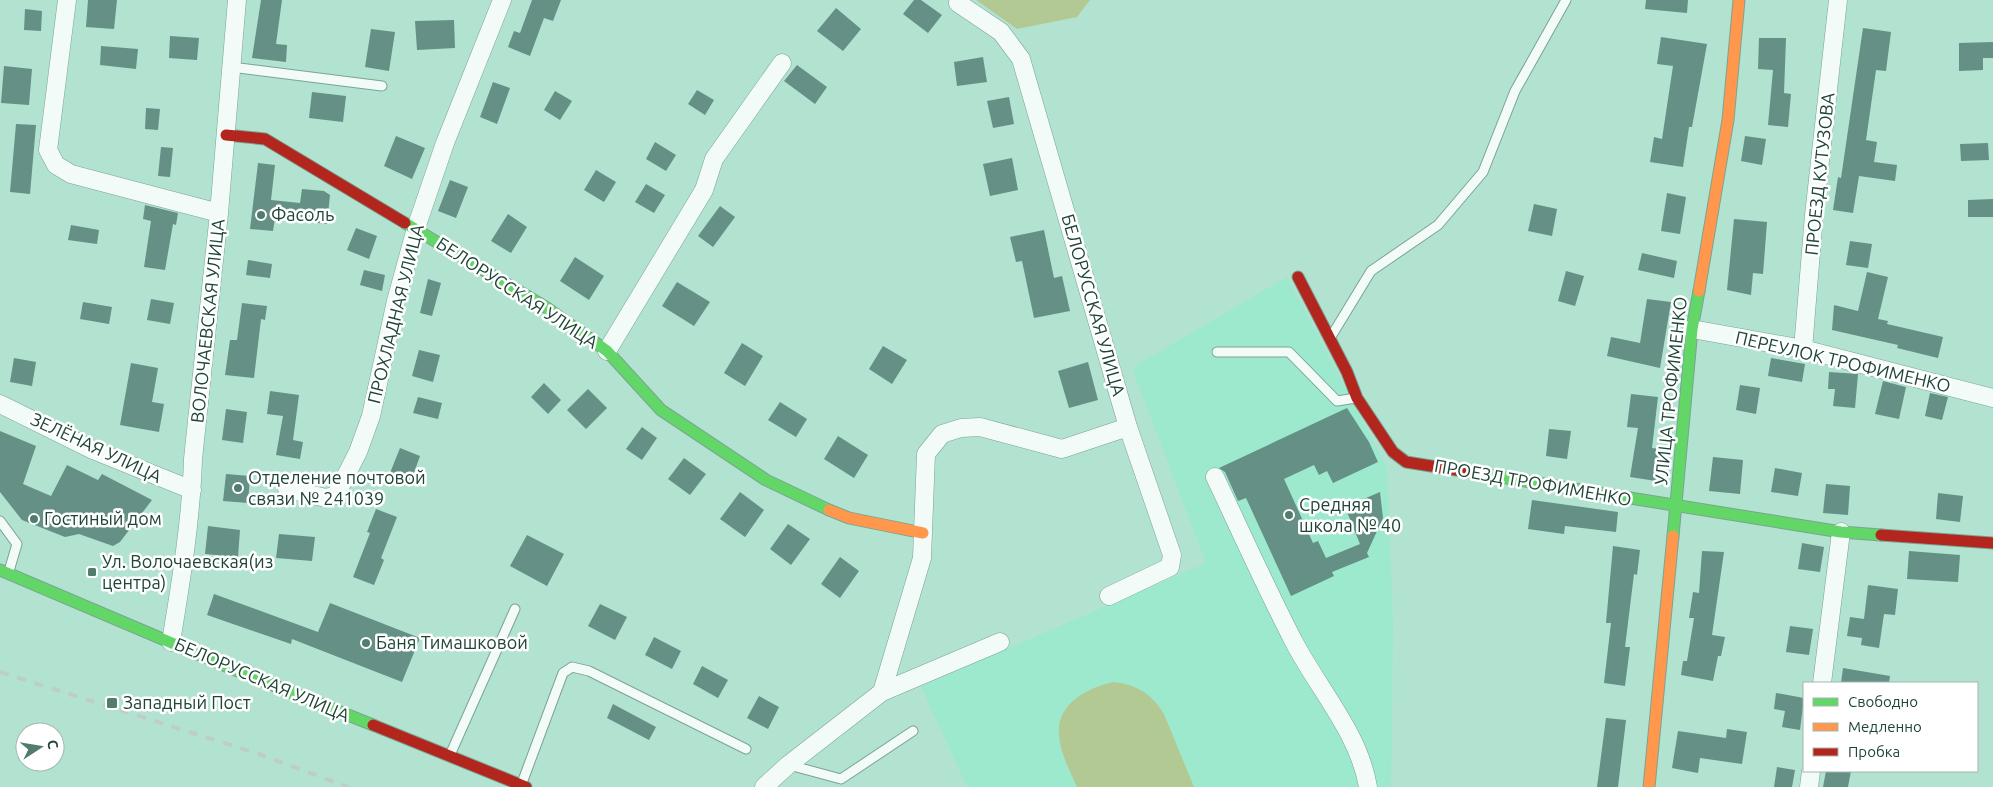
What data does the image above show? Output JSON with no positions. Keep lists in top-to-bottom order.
{
  "streets": {
    "street": [
      "ПРОЕЗД КУТУЗОВА",
      "БЕЛОРУССКАЯ УЛИЦА",
      "ПРОХЛАДНАЯ УЛИЦА",
      "ВОЛОЧАЕВСКАЯ УЛИЦА",
      "ПЕРЕУЛОК ТРОФИМЕНКО",
      "УЛИЦА ТРОФИМЕНКО",
      "ЗЕЛЁНАЯ УЛИЦА",
      "ПРОЕЗД ТРОФИМЕНКО"
    ]
  },
  "crossings": [
    ["ПРОЕЗД КУТУЗОВА", "ПЕРЕУЛОК ТРОФИМЕНКО"],
    ["БЕЛОРУССКАЯ УЛИЦА", "ПРОХЛАДНАЯ УЛИЦА"],
    ["БЕЛОРУССКАЯ УЛИЦА", "ВОЛОЧАЕВСКАЯ УЛИЦА"],
    ["ВОЛОЧАЕВСКАЯ УЛИЦА", "ЗЕЛЁНАЯ УЛИЦА"],
    ["ПЕРЕУЛОК ТРОФИМЕНКО", "УЛИЦА ТРОФИМЕНКО"],
    ["УЛИЦА ТРОФИМЕНКО", "ПРОЕЗД ТРОФИМЕНКО"]
  ],
  "places": {
    "other": [
      "Фасоль",
      "Отделение почтовой связи № 241039",
      "Средняя школа № 40",
      "Гостиный дом",
      "Баня Тимашковой"
    ],
    "transit": ["Ул. Волочаевская(из центра)", "Западный Пост"]
  },
  "legend": ["Свободно", "Медленно", "Пробка"],
  "north": "right"
}
